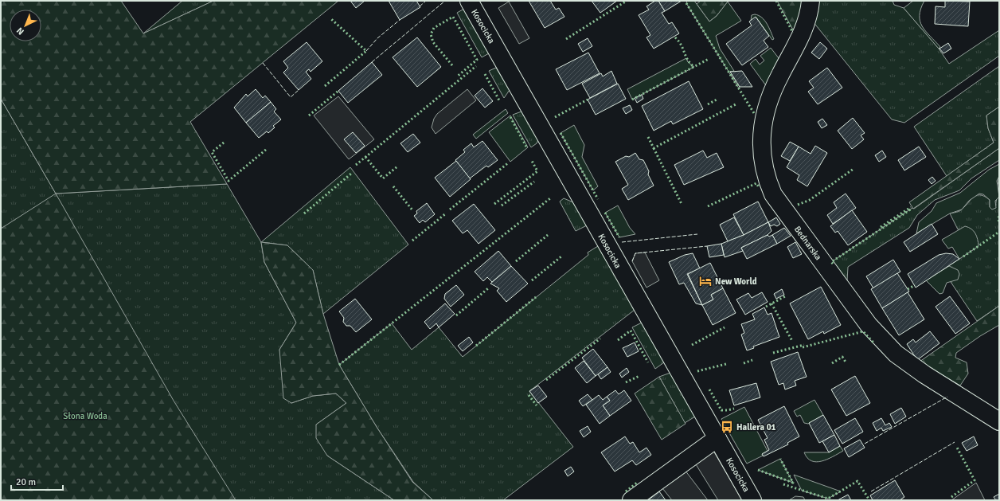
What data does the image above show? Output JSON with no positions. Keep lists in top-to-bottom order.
{
  "streets": {
    "street": ["Kosocicka", "Bednarska"]
  },
  "parks": ["Słona Woda"],
  "places": {
    "hotel": ["New World"],
    "bus stop": ["Hallera 01"]
  },
  "scale_bar": "20 m",
  "north": "bottom left"
}
